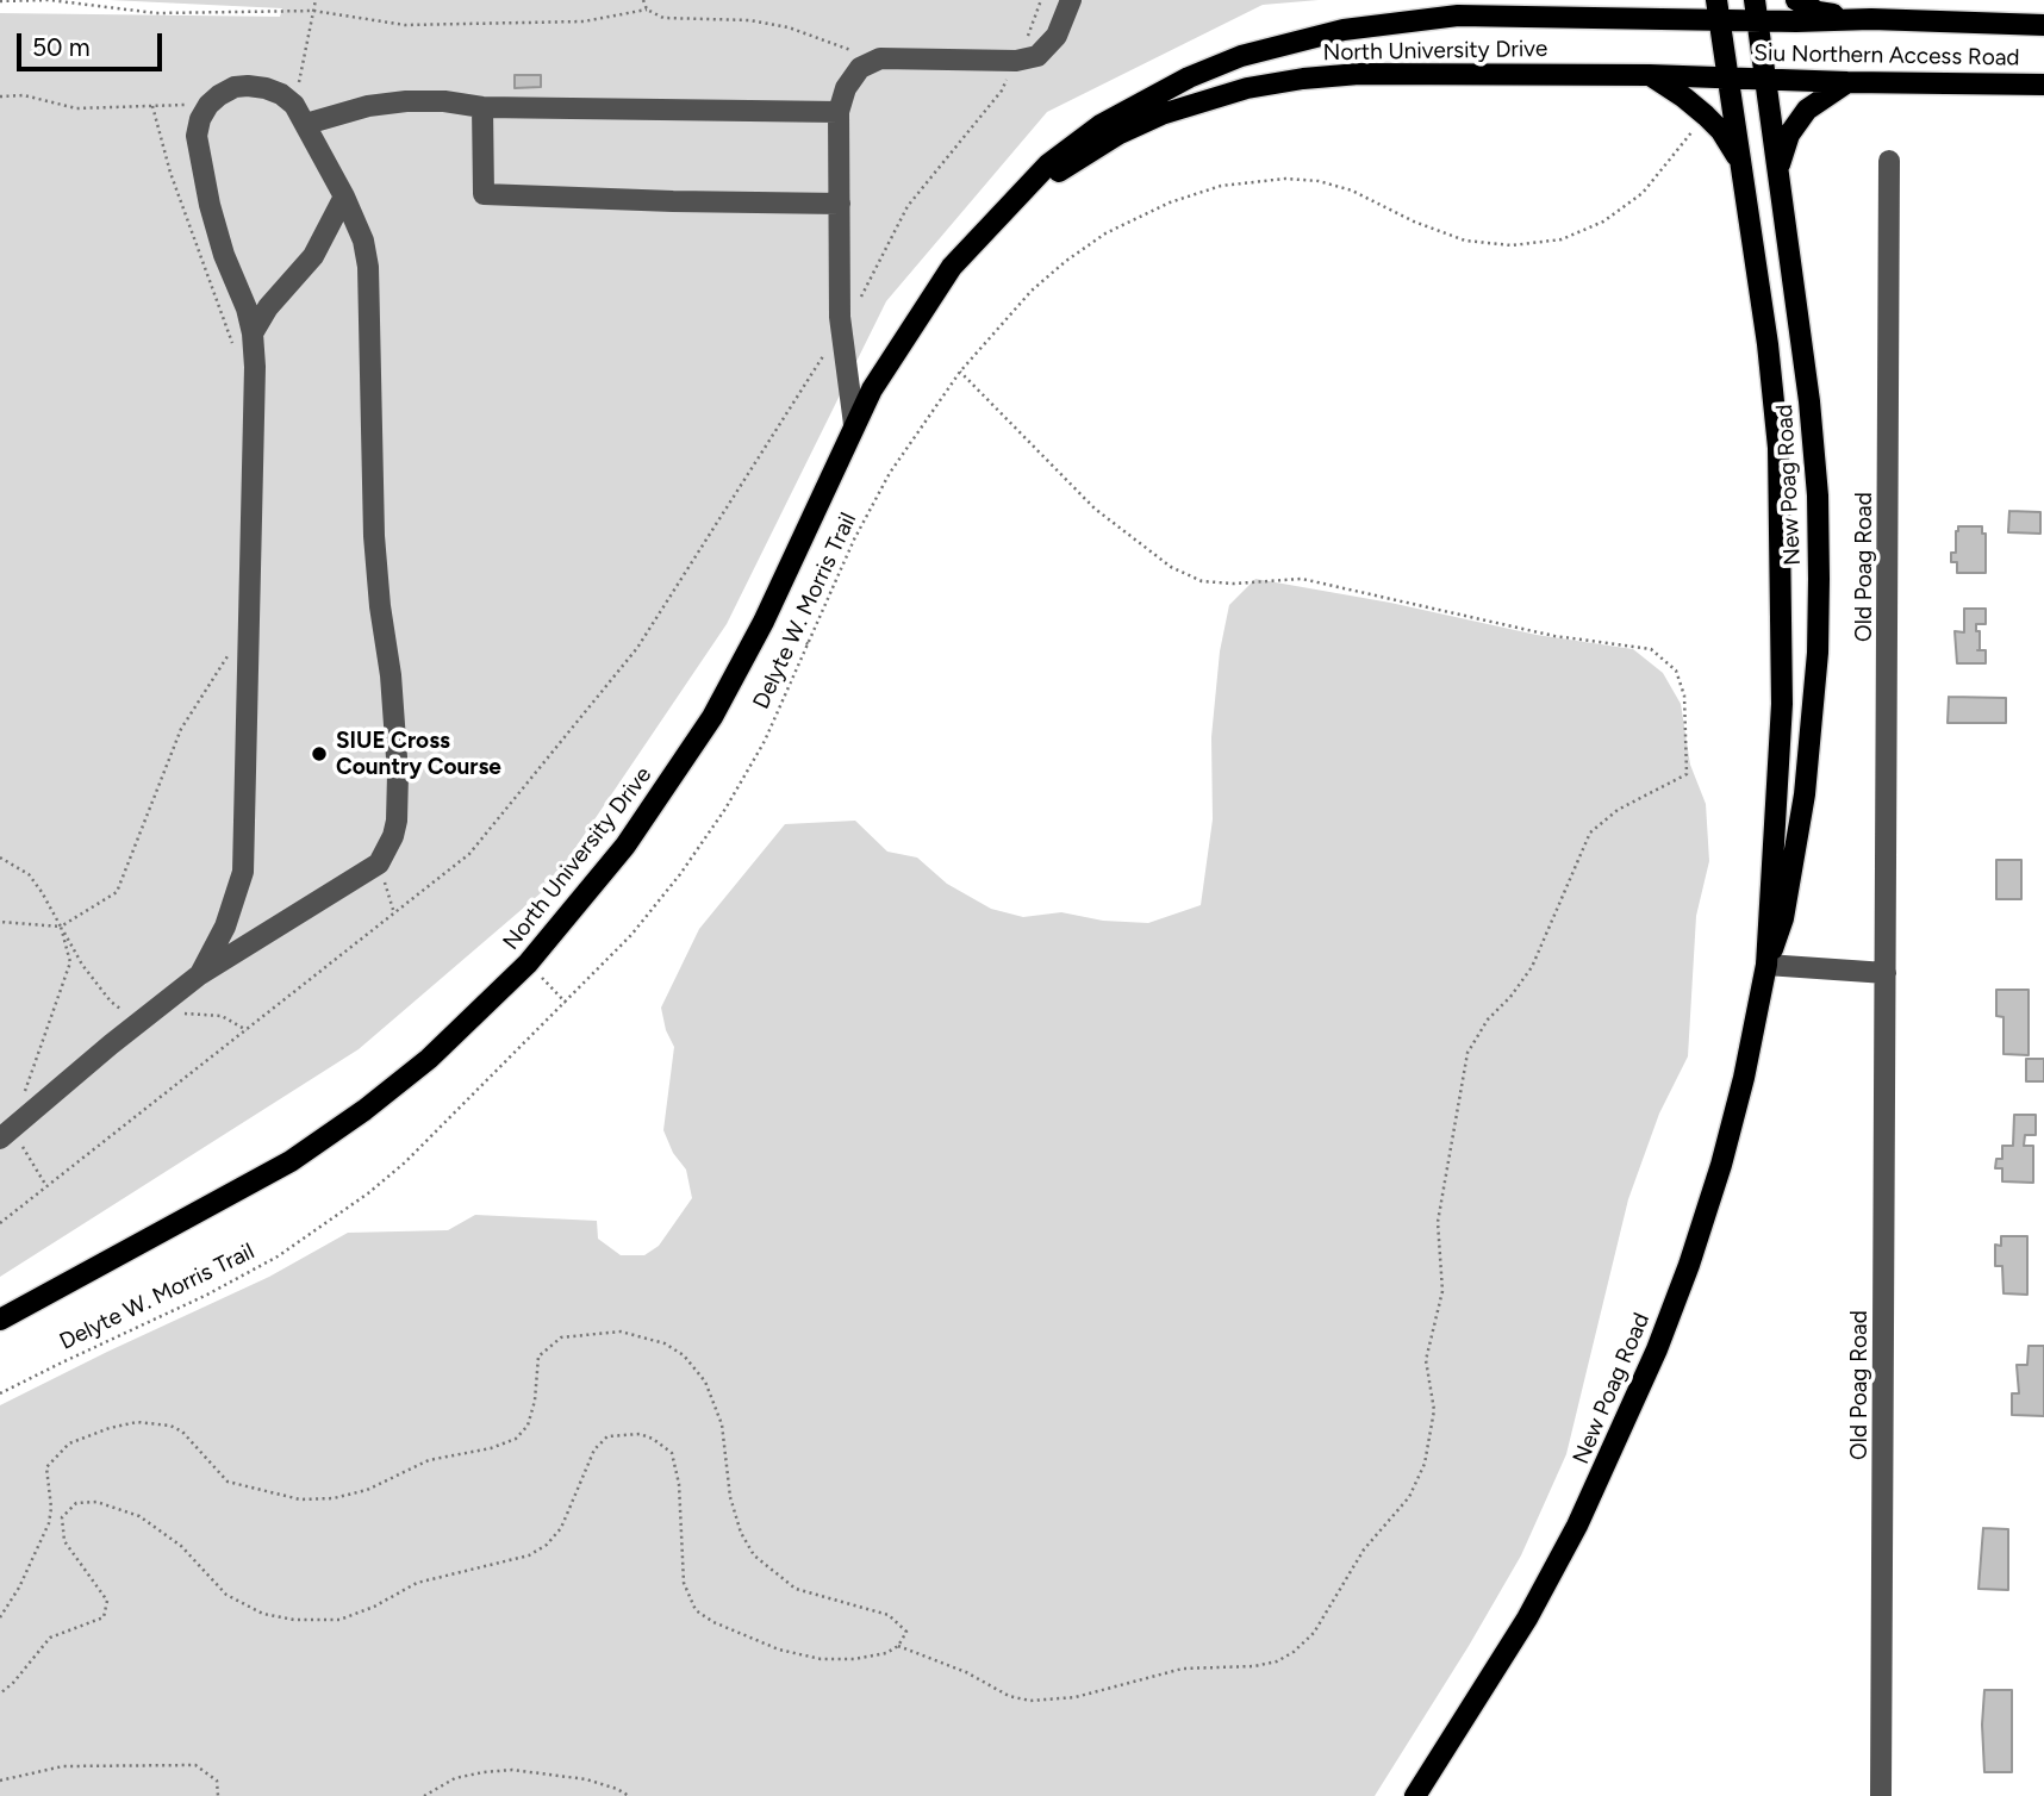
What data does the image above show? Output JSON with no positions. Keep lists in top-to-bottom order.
{
  "streets": {
    "main road": ["North University Drive", "Siu Northern Access Road", "New Poag Road"],
    "street": ["Old Poag Road"],
    "path": ["Delyte W. Morris Trail"]
  },
  "crossings": [
    ["North University Drive", "Siu Northern Access Road"],
    ["North University Drive", "New Poag Road"],
    ["Siu Northern Access Road", "New Poag Road"]
  ],
  "places": ["SIUE Cross Country Course"],
  "scale_bar": "50 m"
}
